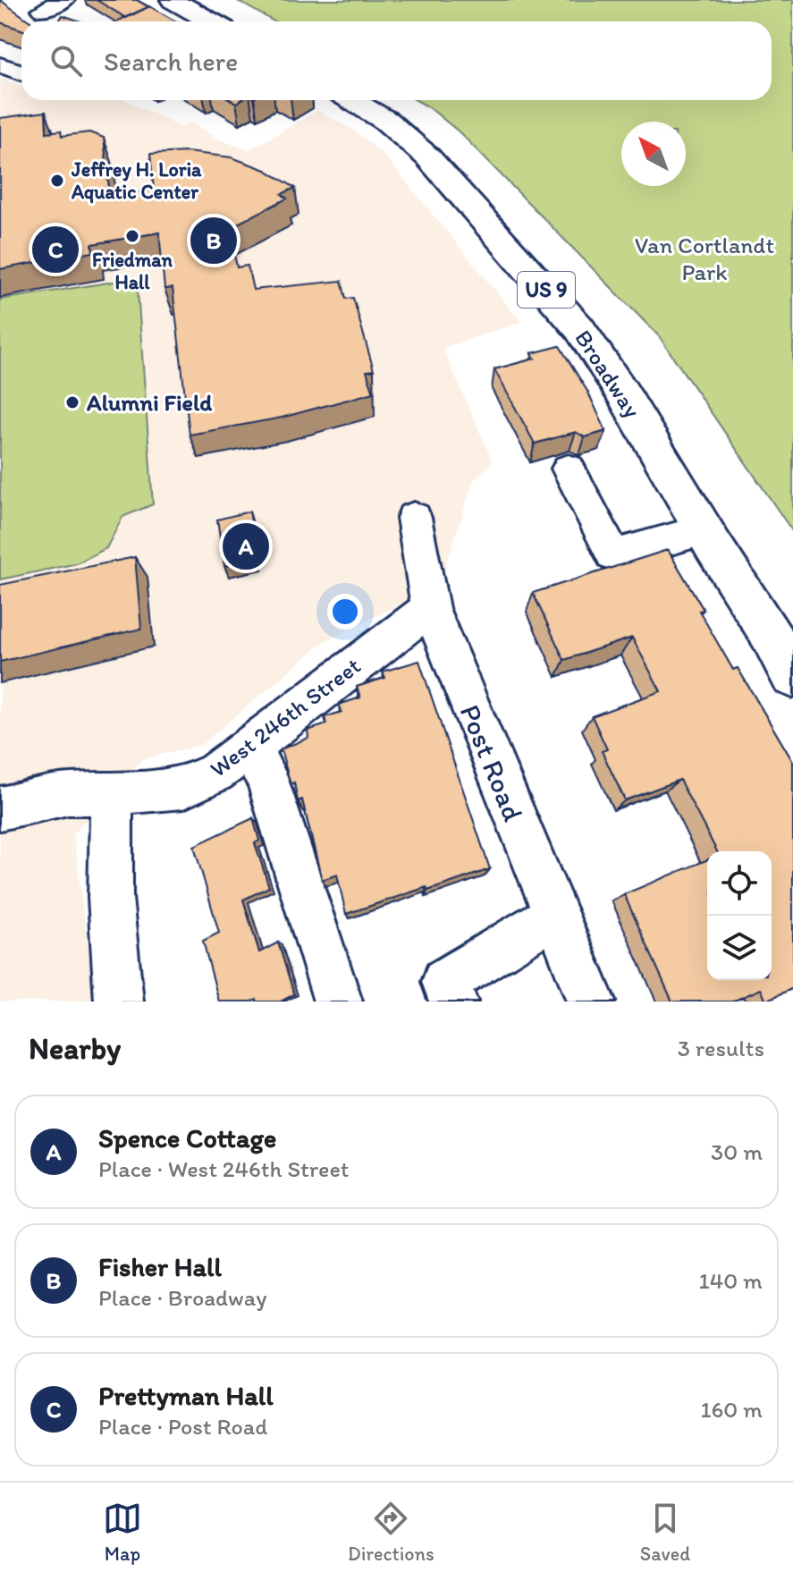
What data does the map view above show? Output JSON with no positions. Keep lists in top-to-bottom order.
{
  "streets": {
    "main road": ["US 9", "Broadway"],
    "street": ["West 246th Street", "Post Road"]
  },
  "crossings": [
    ["West 246th Street", "Post Road"]
  ],
  "parks": ["Van Cortlandt Park"],
  "places": ["Jeffrey H. Loria Aquatic Center", "Friedman Hall", "Alumni Field"],
  "north": "top left",
  "page": {
    "search": "Search here",
    "pins": ["B", "C", "A"],
    "heading": ["Nearby", "3 results"],
    "list": [
      {
        "mark": "A",
        "name": "Spence Cottage",
        "note": "Place · West 246th Street",
        "value": "30 m"
      },
      {
        "mark": "B",
        "name": "Fisher Hall",
        "note": "Place · Broadway",
        "value": "140 m"
      },
      {
        "mark": "C",
        "name": "Prettyman Hall",
        "note": "Place · Post Road",
        "value": "160 m"
      }
    ],
    "nav": ["Map", "Directions", "Saved"]
  }
}
